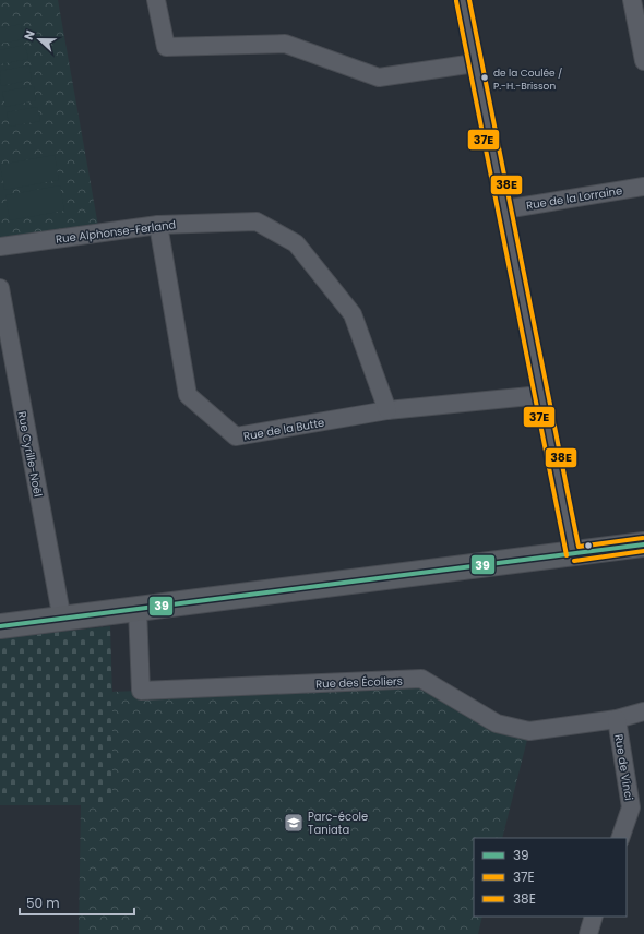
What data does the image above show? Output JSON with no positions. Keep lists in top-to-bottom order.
{
  "streets": {
    "street": [
      "Rue de la Lorraine",
      "Rue Alphonse-Ferland",
      "Rue de la Butte",
      "Rue Cyrille-Noël",
      "Rue des Écoliers",
      "Rue de Vinci"
    ]
  },
  "crossings": [
    ["Rue Alphonse-Ferland", "Rue de la Butte"],
    ["Rue des Écoliers", "Rue de Vinci"]
  ],
  "places": {
    "other": ["de la Coulée / P.-H.-Brisson"],
    "school or university": ["Parc-école Taniata"]
  },
  "lines": ["transit line 38E", "transit line 37E", "transit line 39"],
  "legend": ["39", "37E", "38E"],
  "scale_bar": "50 m",
  "north": "left"
}
